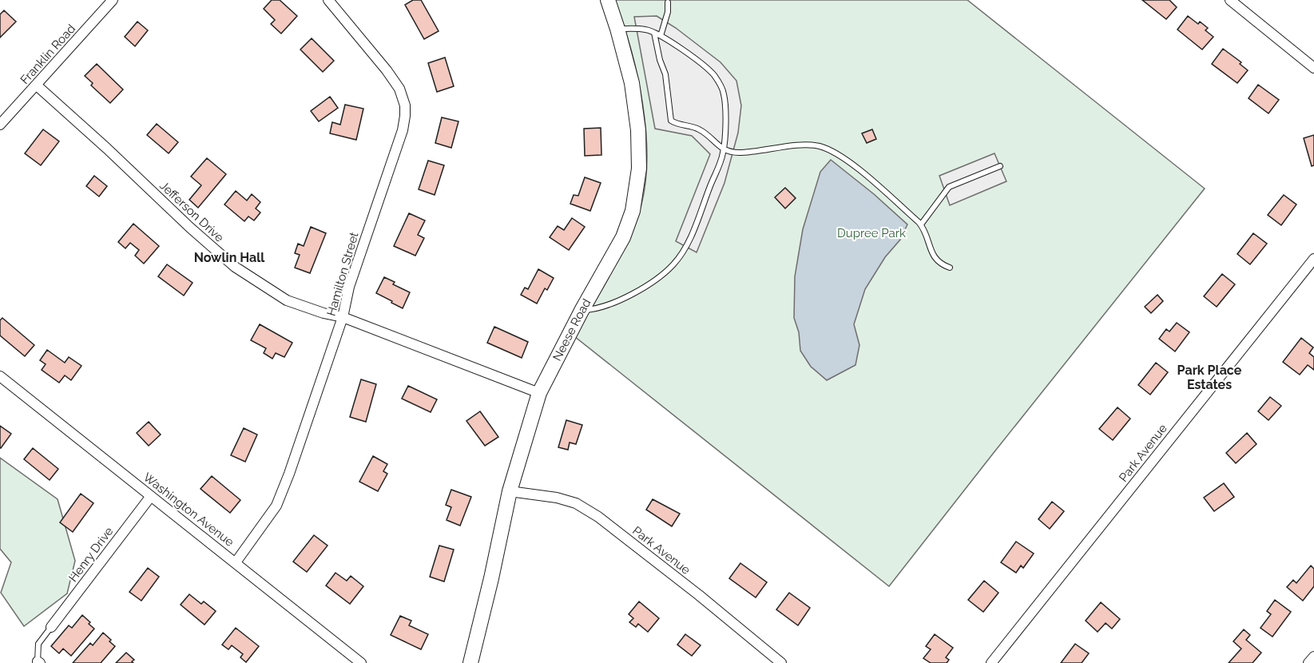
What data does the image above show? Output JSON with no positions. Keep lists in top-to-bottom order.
{
  "streets": {
    "street": [
      "Franklin Road",
      "Jefferson Drive",
      "Hamilton Street",
      "Neese Road",
      "Park Avenue",
      "Washington Avenue",
      "Henry Drive"
    ]
  },
  "crossings": [
    ["Franklin Road", "Jefferson Drive"],
    ["Jefferson Drive", "Hamilton Street"],
    ["Jefferson Drive", "Neese Road"],
    ["Hamilton Street", "Washington Avenue"],
    ["Neese Road", "Park Avenue"],
    ["Washington Avenue", "Henry Drive"]
  ],
  "districts": ["Nowlin Hall", "Park Place Estates"],
  "parks": ["Dupree Park"]
}
